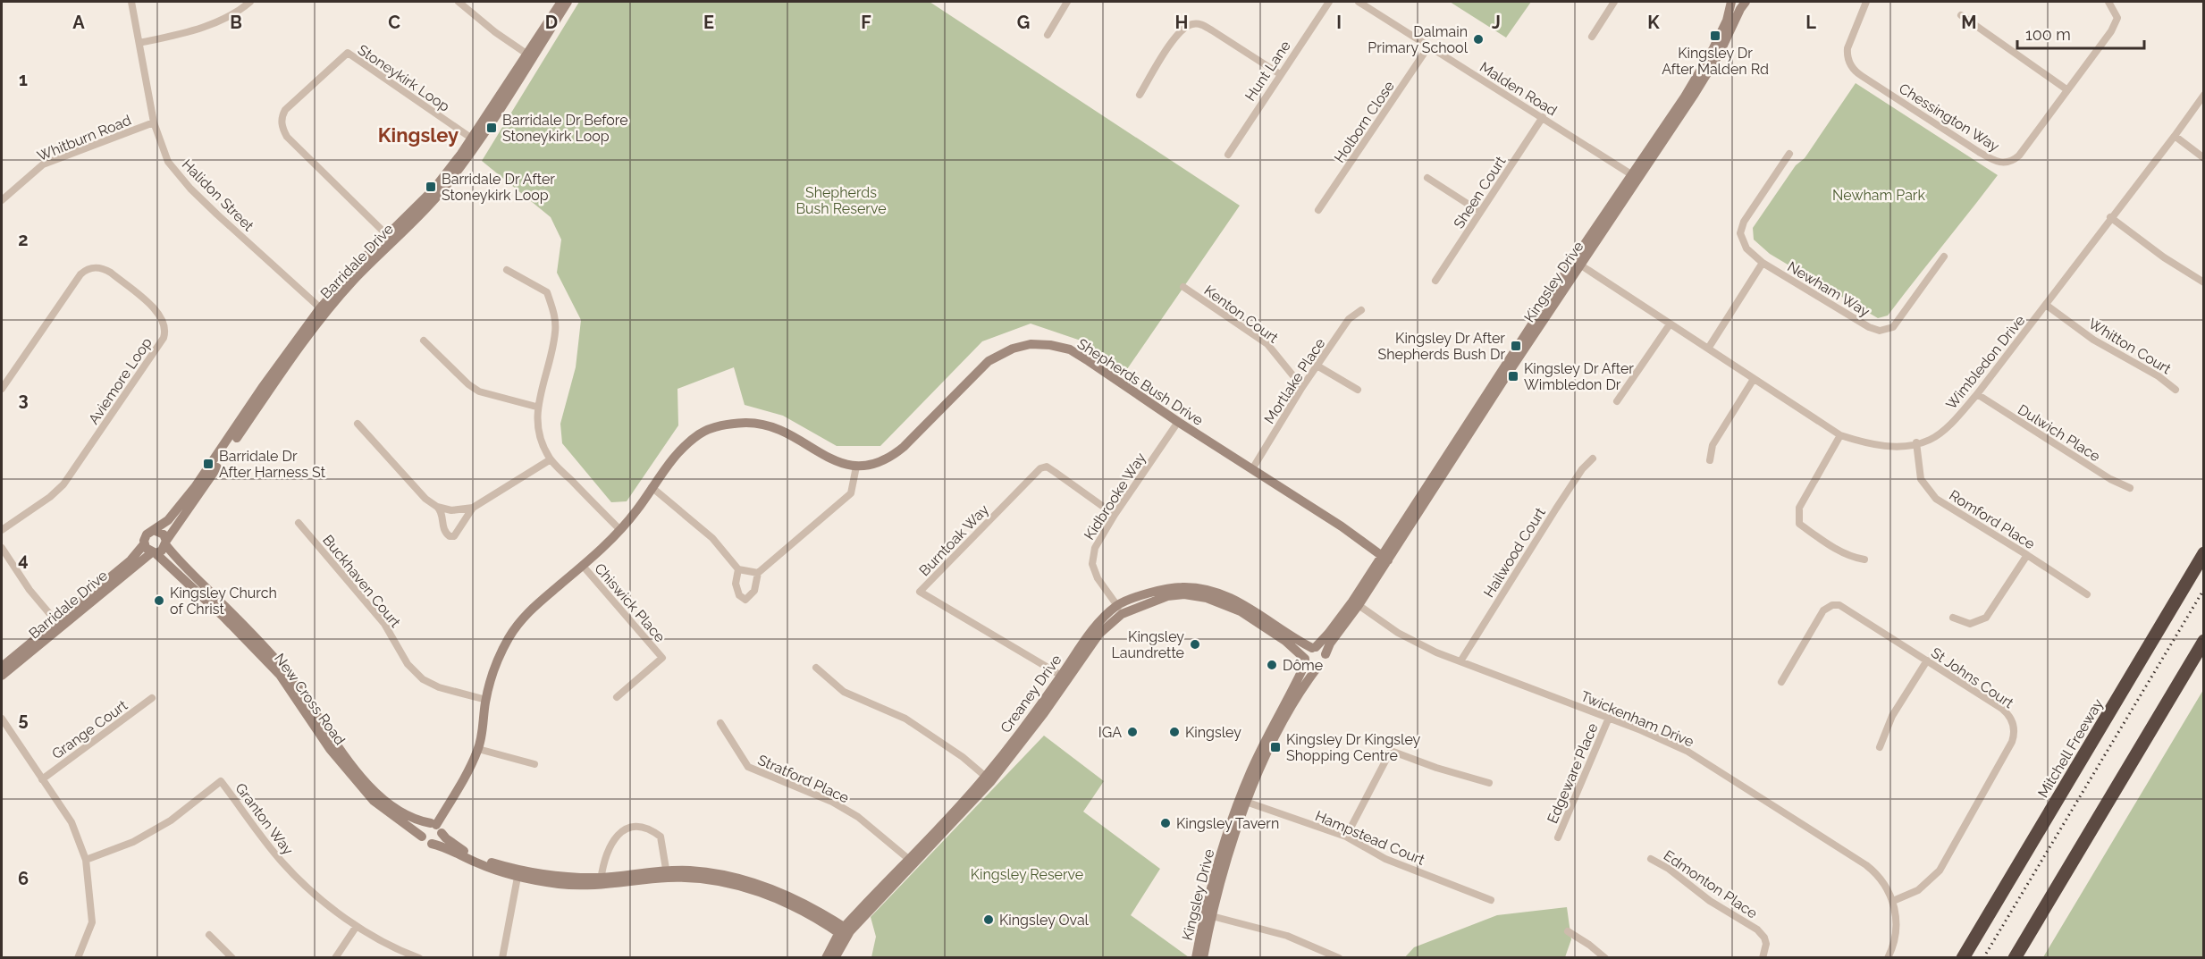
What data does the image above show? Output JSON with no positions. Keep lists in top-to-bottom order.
{
  "streets": {
    "highway": ["Mitchell Freeway"],
    "street": [
      "Hunt Lane",
      "Stoneykirk Loop",
      "Malden Road",
      "Chessington Way",
      "Holborn Close",
      "Whitburn Road",
      "Sheen Court",
      "Halidon Street",
      "Barridale Drive",
      "Kingsley Drive",
      "Newham Way",
      "Kenton Court",
      "Whitton Court",
      "Wimbledon Drive",
      "Aviemore Loop",
      "Mortlake Place",
      "Shepherds Bush Drive",
      "Dulwich Place",
      "Kidbrooke Way",
      "Romford Place",
      "Burntoak Way",
      "Hailwood Court",
      "Buckhaven Court",
      "Chiswick Place",
      "St Johns Court",
      "Creaney Drive",
      "New Cross Road",
      "Twickenham Drive",
      "Grange Court",
      "Edgeware Place",
      "Stratford Place",
      "Granton Way",
      "Hampstead Court",
      "Edmonton Place"
    ]
  },
  "crossings": [
    ["Stoneykirk Loop", "Barridale Drive"],
    ["Malden Road", "Holborn Close"],
    ["Malden Road", "Sheen Court"],
    ["Malden Road", "Kingsley Drive"],
    ["Whitburn Road", "Halidon Street"],
    ["Halidon Street", "Barridale Drive"],
    ["Barridale Drive", "New Cross Road"],
    ["Kingsley Drive", "Wimbledon Drive"],
    ["Kingsley Drive", "Shepherds Bush Drive"],
    ["Kingsley Drive", "Creaney Drive"],
    ["Kingsley Drive", "Twickenham Drive"],
    ["Kingsley Drive", "Hampstead Court"],
    ["Kenton Court", "Mortlake Place"],
    ["Whitton Court", "Wimbledon Drive"],
    ["Wimbledon Drive", "Dulwich Place"],
    ["Wimbledon Drive", "Romford Place"],
    ["Mortlake Place", "Shepherds Bush Drive"],
    ["Shepherds Bush Drive", "Kidbrooke Way"],
    ["Shepherds Bush Drive", "Buckhaven Court"],
    ["Shepherds Bush Drive", "Chiswick Place"],
    ["Shepherds Bush Drive", "New Cross Road"],
    ["Kidbrooke Way", "Burntoak Way"],
    ["Kidbrooke Way", "Creaney Drive"],
    ["Burntoak Way", "Creaney Drive"],
    ["Hailwood Court", "Twickenham Drive"],
    ["St Johns Court", "Twickenham Drive"],
    ["Creaney Drive", "New Cross Road"],
    ["Creaney Drive", "Stratford Place"],
    ["Twickenham Drive", "Edgeware Place"]
  ],
  "districts": ["Kingsley"],
  "parks": ["Shepherds Bush Reserve", "Newham Park", "Kingsley Reserve"],
  "places": {
    "transit": [
      "Kingsley Dr After Malden Rd",
      "Barridale Dr Before Stoneykirk Loop",
      "Barridale Dr After Stoneykirk Loop",
      "Kingsley Dr After Shepherds Bush Dr",
      "Kingsley Dr After Wimbledon Dr",
      "Barridale Dr After Harness St",
      "Kingsley Dr Kingsley Shopping Centre"
    ],
    "other": [
      "Dalmain Primary School",
      "Kingsley Church of Christ",
      "Kingsley Laundrette",
      "Dôme",
      "IGA",
      "Kingsley",
      "Kingsley Tavern",
      "Kingsley Oval"
    ]
  },
  "scale_bar": "100 m",
  "grid": {
    "columns": [
      "A",
      "B",
      "C",
      "D",
      "E",
      "F",
      "G",
      "H",
      "I",
      "J",
      "K",
      "L",
      "M"
    ],
    "rows": [
      "1",
      "2",
      "3",
      "4",
      "5",
      "6"
    ]
  }
}
